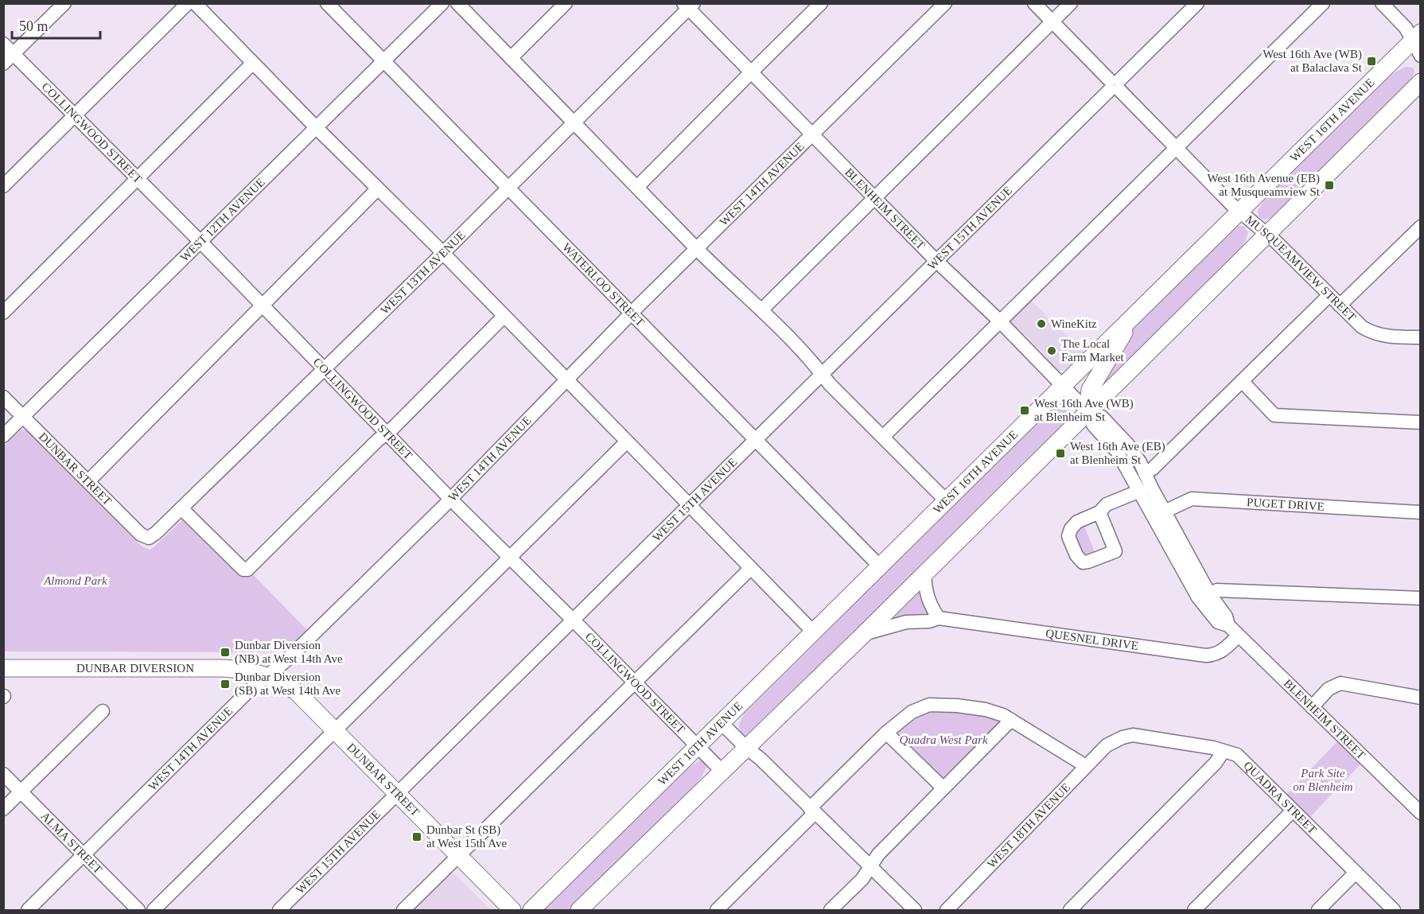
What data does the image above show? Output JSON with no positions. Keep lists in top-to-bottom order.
{
  "streets": {
    "main road": ["WEST 16TH AVENUE", "DUNBAR STREET", "DUNBAR DIVERSION"],
    "street": [
      "COLLINGWOOD STREET",
      "WEST 14TH AVENUE",
      "BLENHEIM STREET",
      "WEST 12TH AVENUE",
      "WEST 15TH AVENUE",
      "MUSQUEAMVIEW STREET",
      "WEST 13TH AVENUE",
      "WATERLOO STREET",
      "PUGET DRIVE",
      "QUESNEL DRIVE",
      "QUADRA STREET",
      "WEST 18TH AVENUE",
      "ALMA STREET"
    ]
  },
  "crossings": [
    ["WEST 16TH AVENUE", "COLLINGWOOD STREET"],
    ["WEST 16TH AVENUE", "BLENHEIM STREET"],
    ["WEST 16TH AVENUE", "MUSQUEAMVIEW STREET"],
    ["WEST 16TH AVENUE", "WATERLOO STREET"],
    ["COLLINGWOOD STREET", "WEST 14TH AVENUE"],
    ["COLLINGWOOD STREET", "WEST 12TH AVENUE"],
    ["COLLINGWOOD STREET", "WEST 15TH AVENUE"],
    ["COLLINGWOOD STREET", "WEST 13TH AVENUE"],
    ["WEST 14TH AVENUE", "BLENHEIM STREET"],
    ["WEST 14TH AVENUE", "WATERLOO STREET"],
    ["WEST 14TH AVENUE", "DUNBAR STREET"],
    ["WEST 14TH AVENUE", "DUNBAR DIVERSION"],
    ["WEST 14TH AVENUE", "ALMA STREET"],
    ["BLENHEIM STREET", "WEST 15TH AVENUE"],
    ["BLENHEIM STREET", "WEST 13TH AVENUE"],
    ["BLENHEIM STREET", "PUGET DRIVE"],
    ["BLENHEIM STREET", "QUESNEL DRIVE"],
    ["WEST 12TH AVENUE", "WATERLOO STREET"],
    ["WEST 12TH AVENUE", "DUNBAR STREET"],
    ["WEST 15TH AVENUE", "MUSQUEAMVIEW STREET"],
    ["WEST 15TH AVENUE", "WATERLOO STREET"],
    ["WEST 15TH AVENUE", "DUNBAR STREET"],
    ["WEST 13TH AVENUE", "WATERLOO STREET"],
    ["WEST 13TH AVENUE", "DUNBAR STREET"],
    ["DUNBAR STREET", "DUNBAR DIVERSION"],
    ["QUADRA STREET", "WEST 18TH AVENUE"]
  ],
  "parks": ["Almond Park", "Quadra West Park", "Park Site on Blenheim"],
  "places": {
    "transit": [
      "West 16th Ave (WB) at Balaclava St",
      "West 16th Avenue (EB) at Musqueamview St",
      "West 16th Ave (WB) at Blenheim St",
      "West 16th Ave (EB) at Blenheim St",
      "Dunbar Diversion (NB) at West 14th Ave",
      "Dunbar Diversion (SB) at West 14th Ave",
      "Dunbar St (SB) at West 15th Ave"
    ],
    "other": ["WineKitz", "The Local Farm Market"]
  },
  "scale_bar": "50 m"
}
